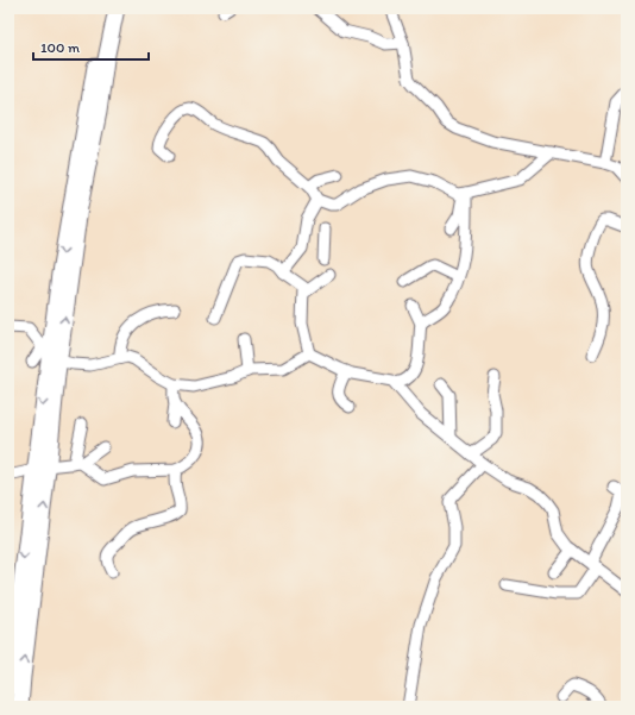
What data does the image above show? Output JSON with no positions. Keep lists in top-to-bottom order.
{
  "scale_bar": "100 m"
}
